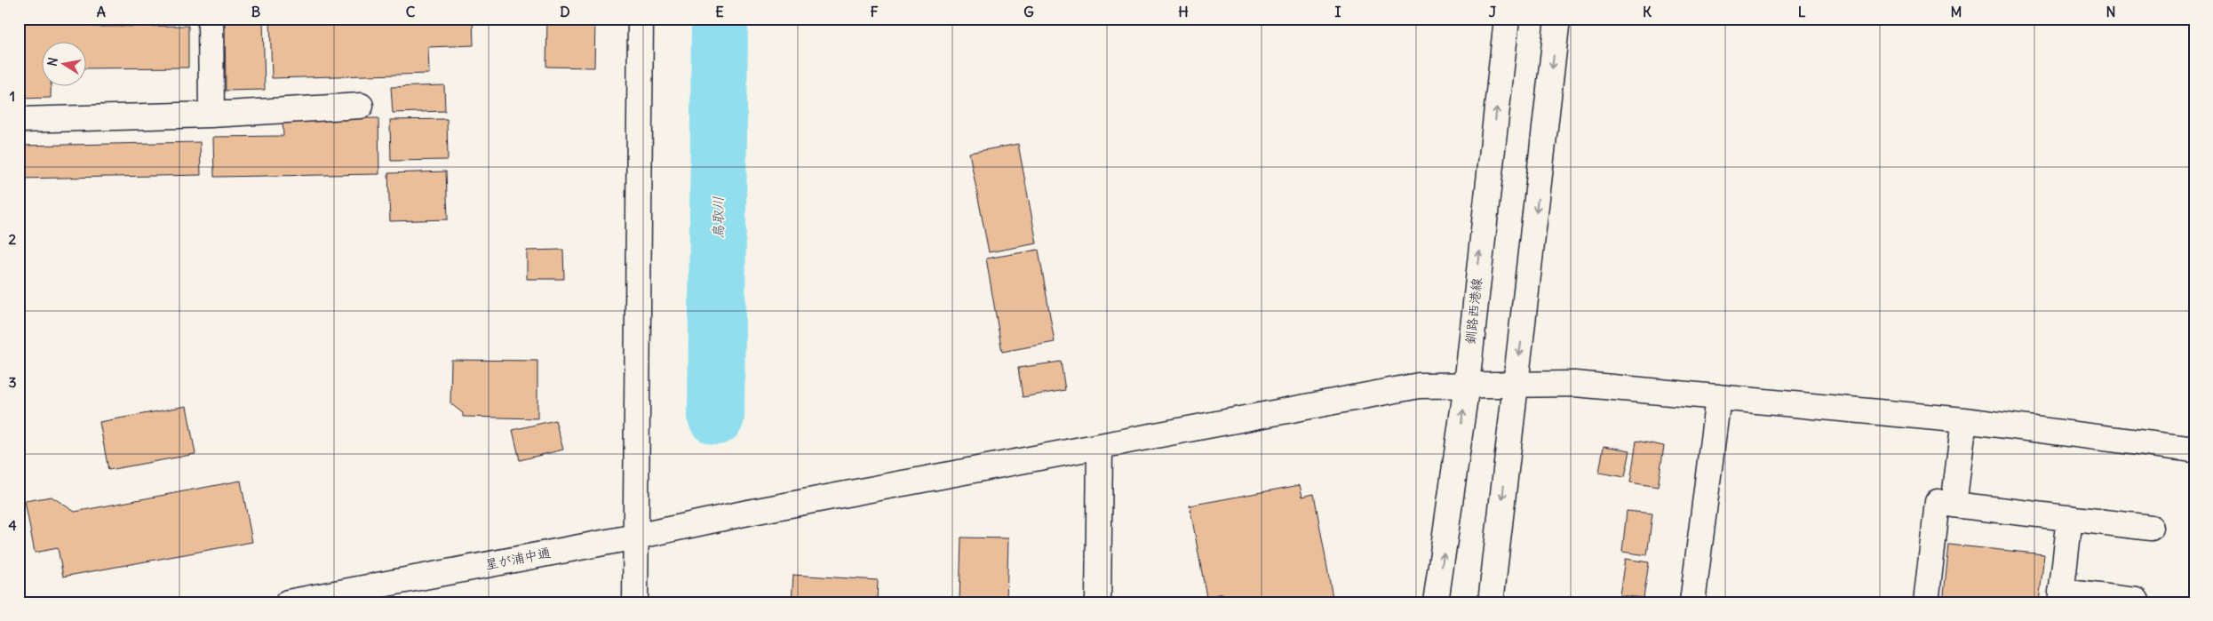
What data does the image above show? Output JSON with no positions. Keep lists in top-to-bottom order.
{
  "streets": {
    "street": ["釧路西港線", "星が浦中通"]
  },
  "crossings": [
    ["釧路西港線", "星が浦中通"]
  ],
  "water": ["鳥取川"],
  "north": "left",
  "grid": {
    "columns": [
      "A",
      "B",
      "C",
      "D",
      "E",
      "F",
      "G",
      "H",
      "I",
      "J",
      "K",
      "L",
      "M",
      "N"
    ],
    "rows": [
      "1",
      "2",
      "3",
      "4"
    ]
  }
}
